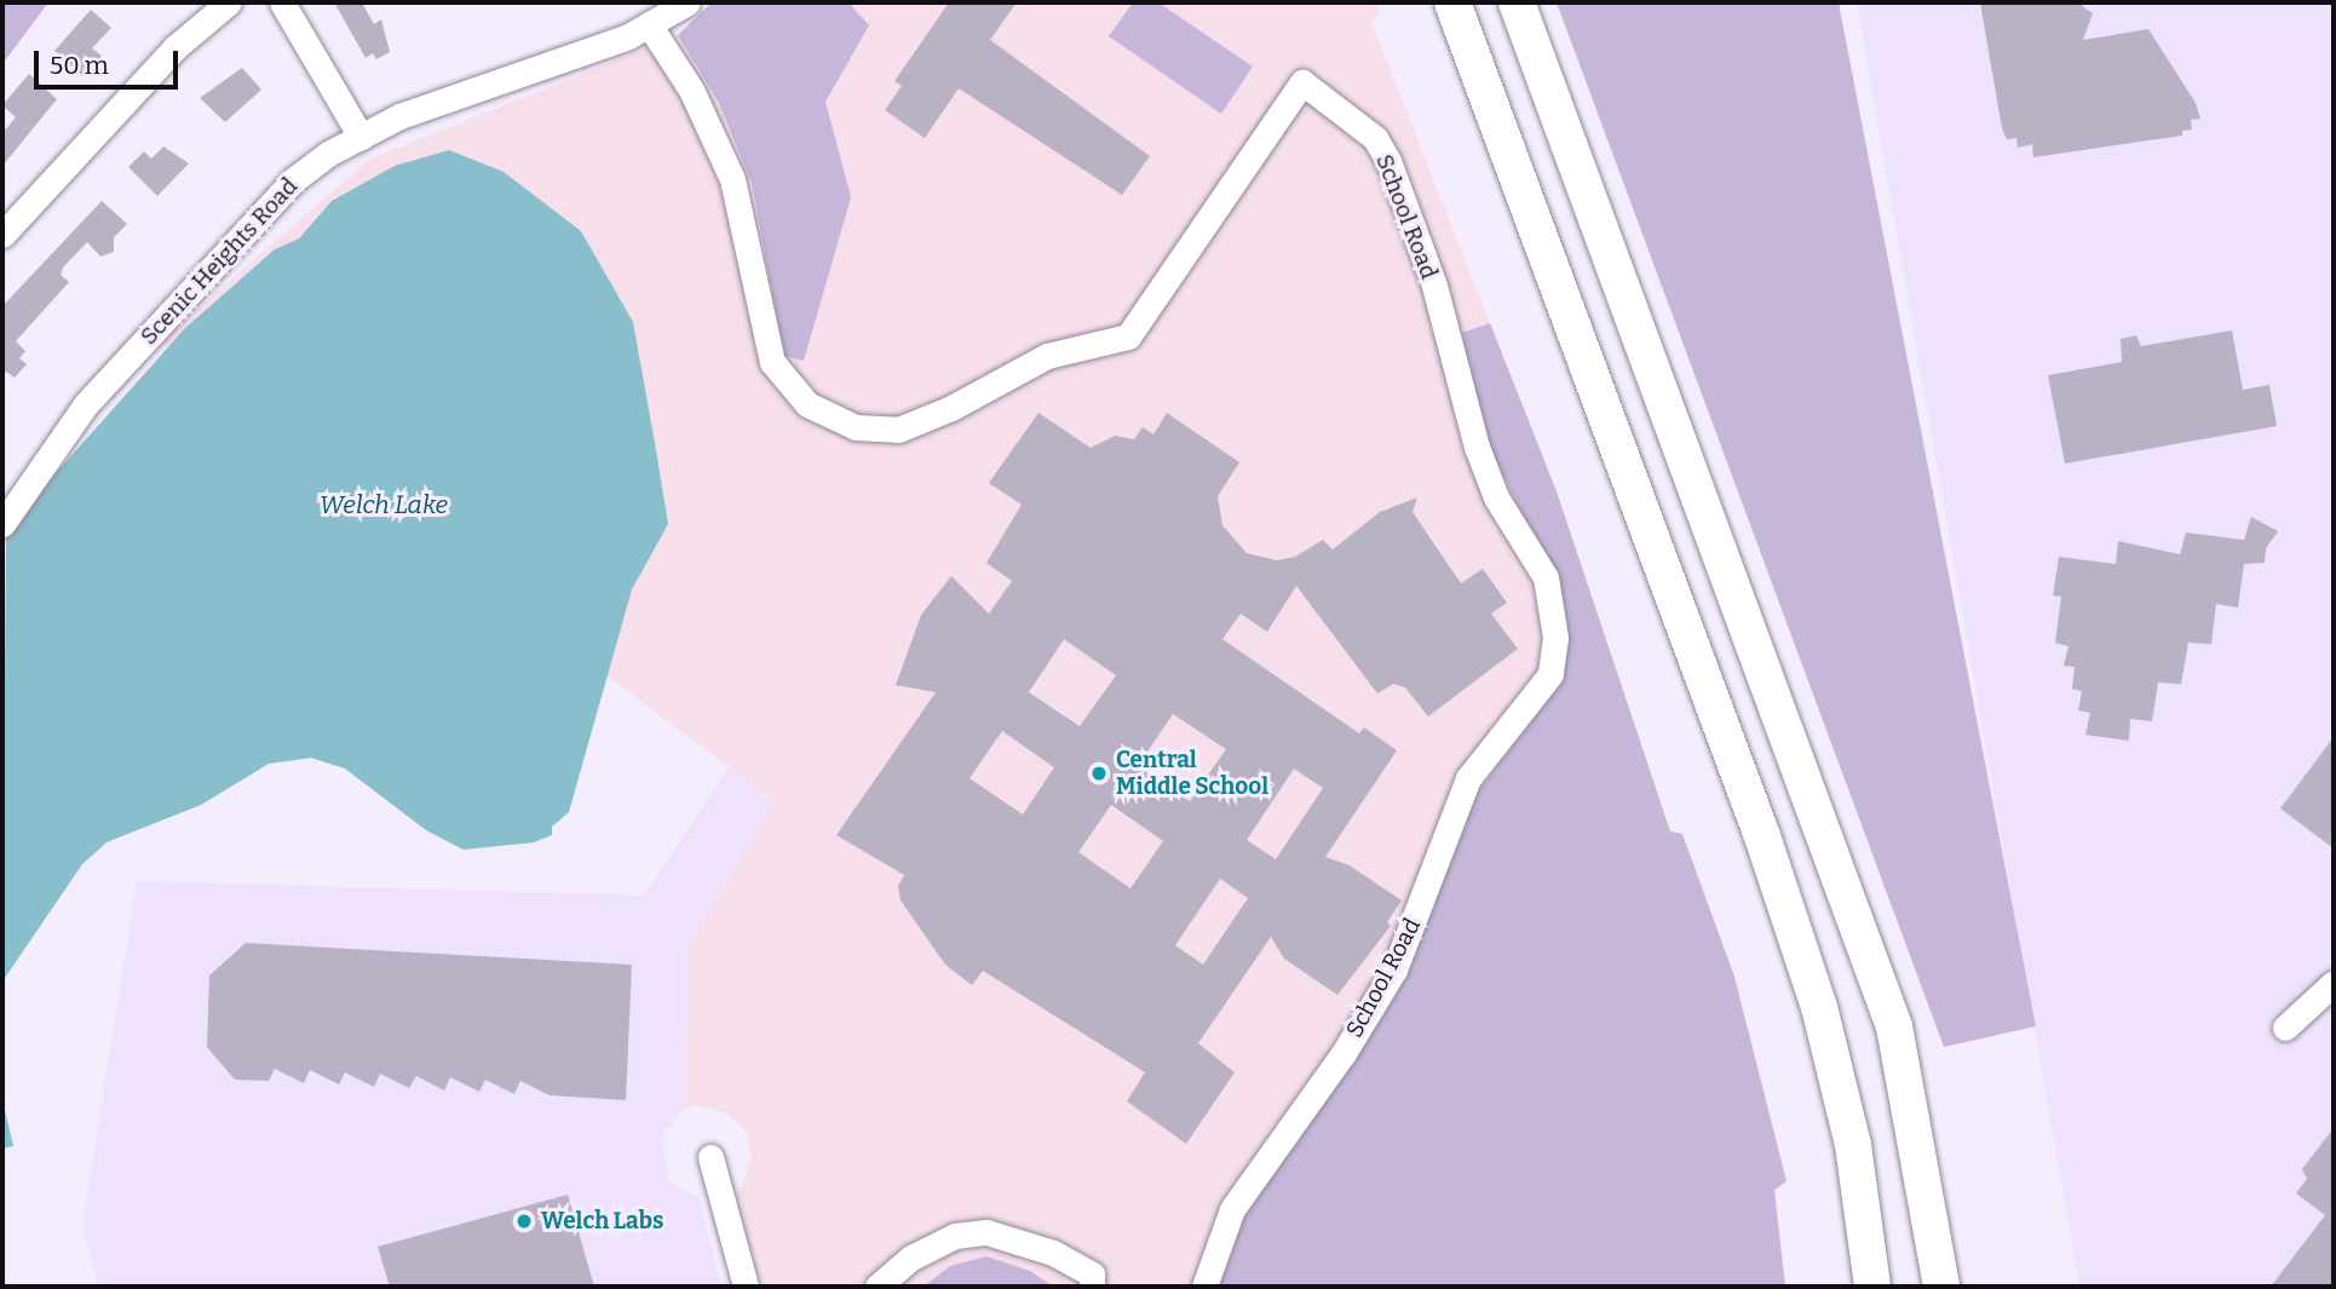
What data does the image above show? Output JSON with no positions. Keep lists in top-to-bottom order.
{
  "streets": {
    "street": ["School Road", "Scenic Heights Road"]
  },
  "crossings": [
    ["School Road", "Scenic Heights Road"]
  ],
  "water": ["Welch Lake"],
  "places": ["Central Middle School", "Welch Labs"],
  "scale_bar": "50 m"
}
